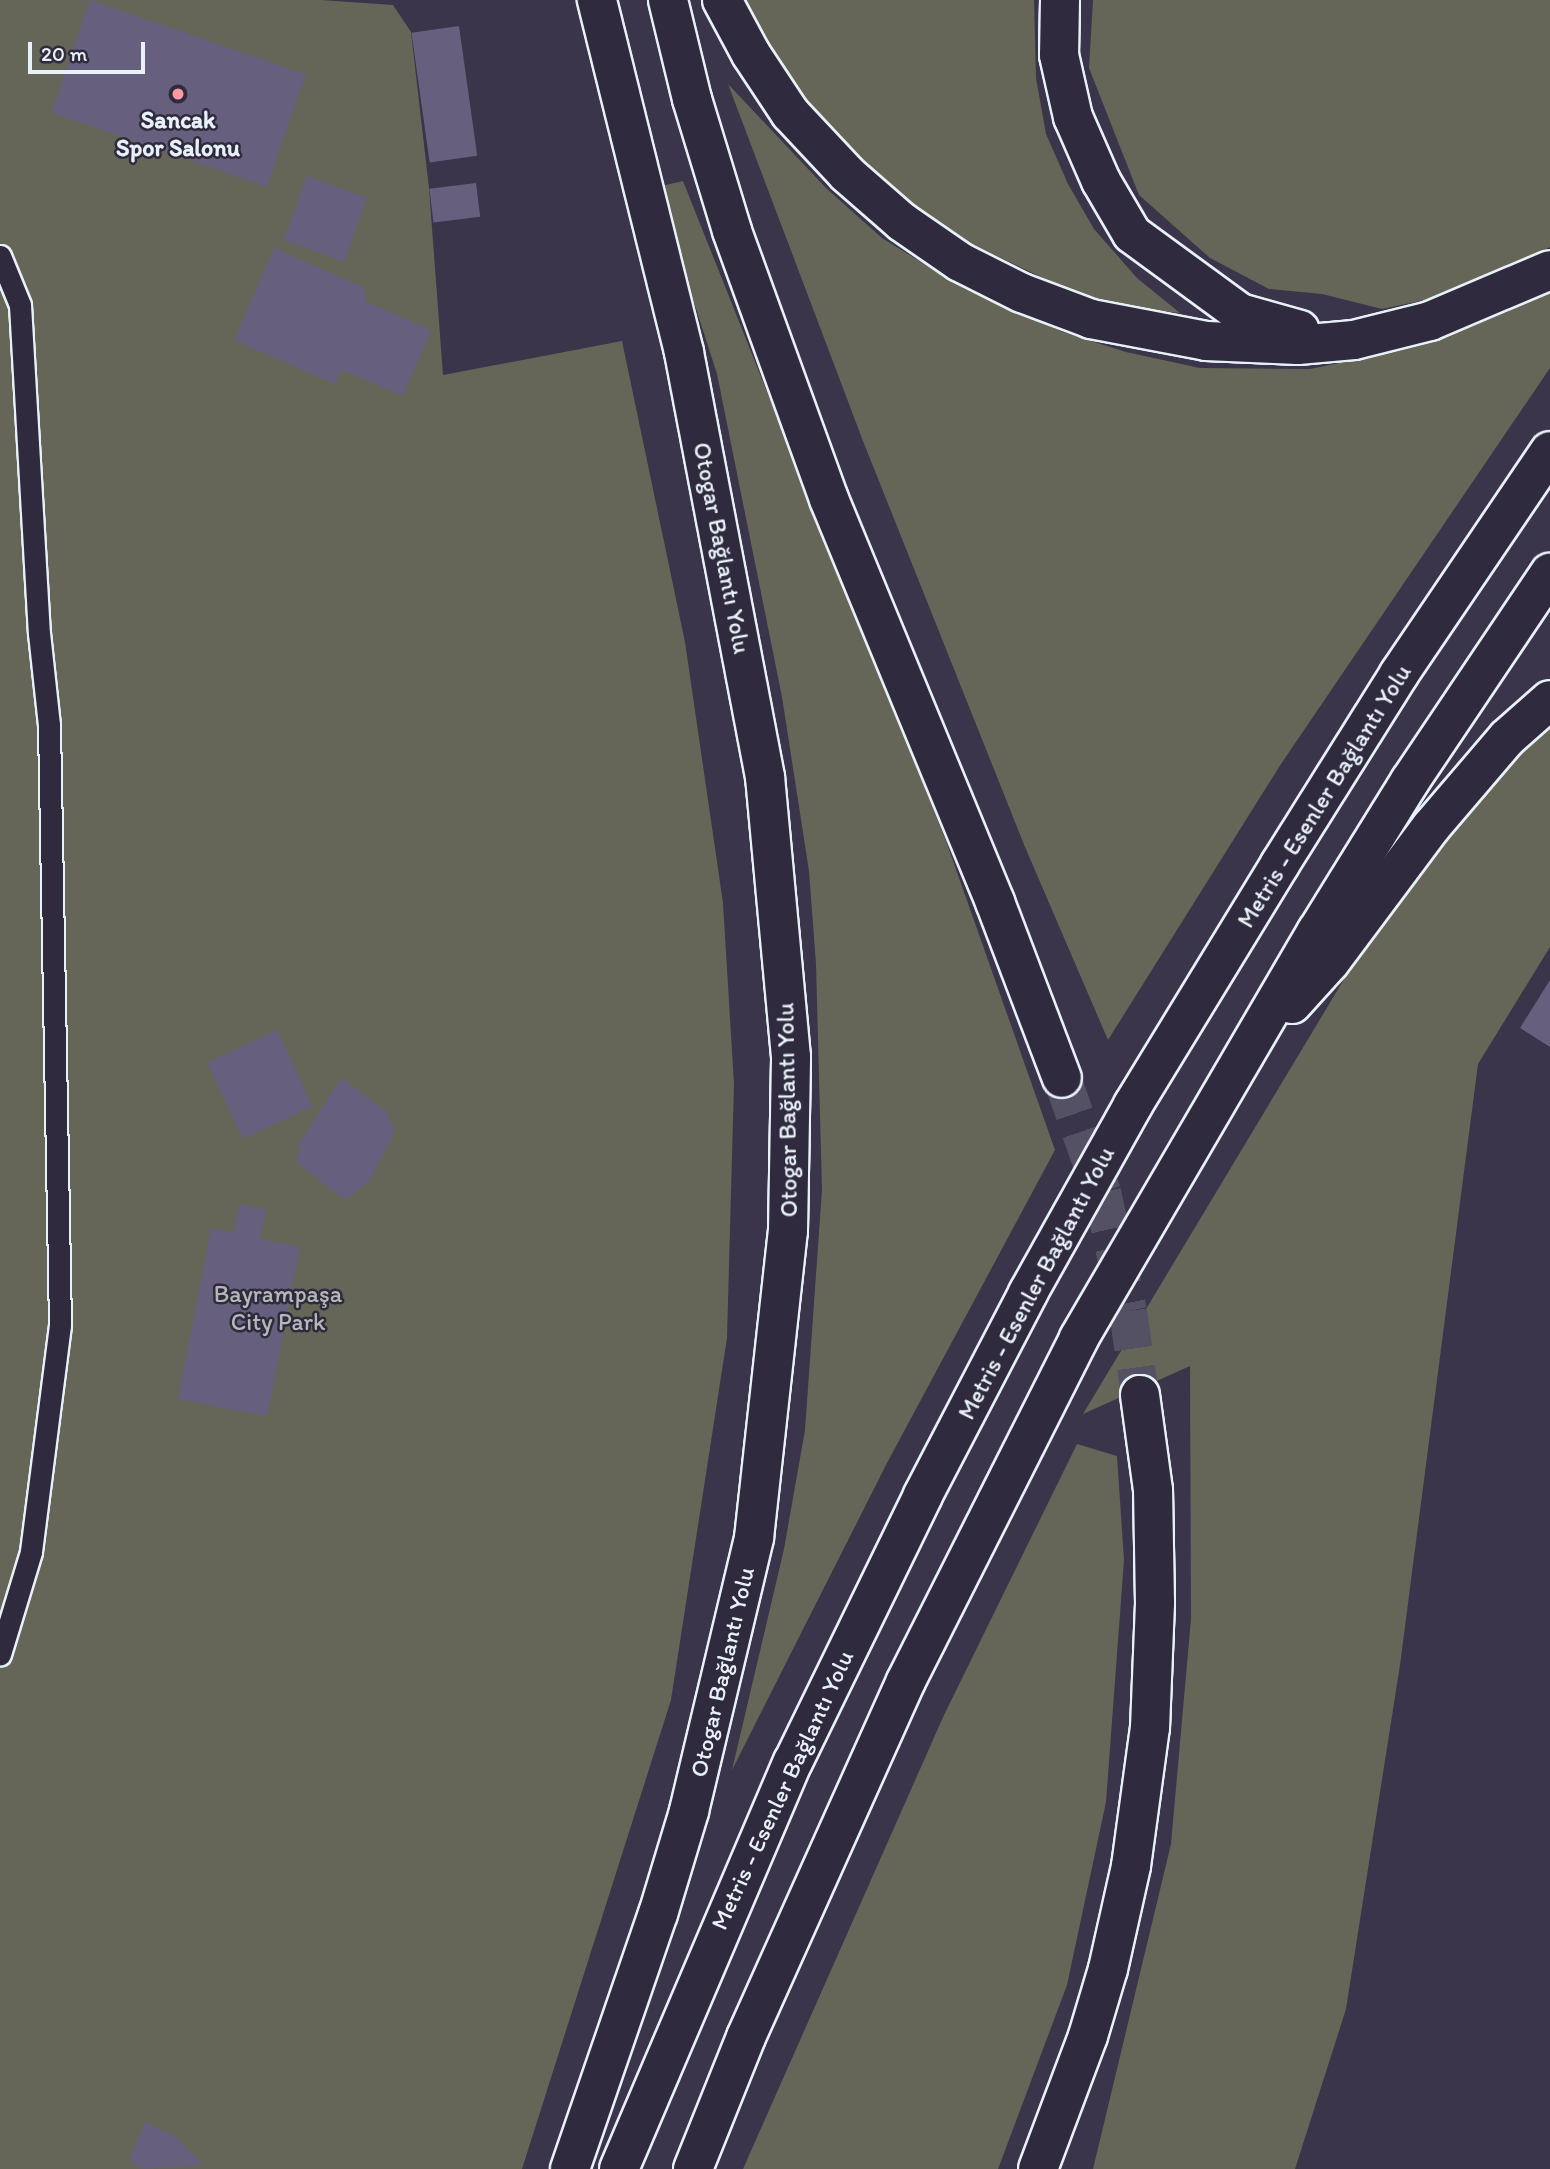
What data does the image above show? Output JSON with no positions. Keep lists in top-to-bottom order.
{
  "streets": {
    "highway": ["Otogar Bağlantı Yolu", "Metris - Esenler Bağlantı Yolu"]
  },
  "parks": ["Bayrampaşa City Park"],
  "places": ["Sancak Spor Salonu"],
  "scale_bar": "20 m"
}
